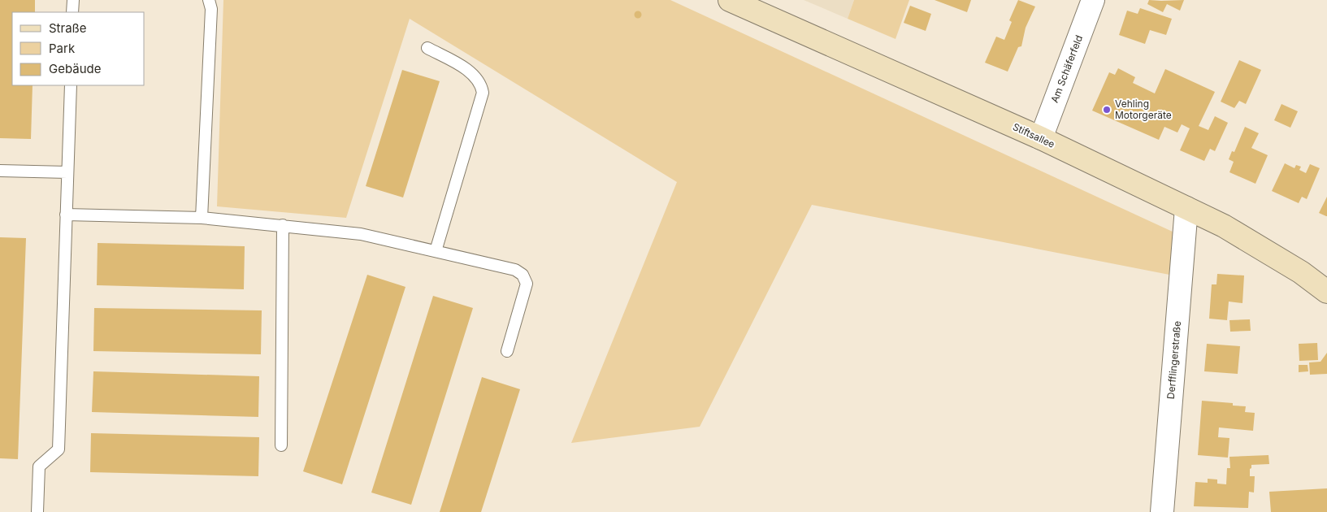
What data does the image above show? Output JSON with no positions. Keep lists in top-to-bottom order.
{
  "streets": {
    "main road": ["Stiftsallee"],
    "street": ["Am Schäferfeld", "Derfflingerstraße"]
  },
  "crossings": [
    ["Am Schäferfeld", "Stiftsallee"],
    ["Stiftsallee", "Derfflingerstraße"]
  ],
  "places": ["Vehling Motorgeräte"],
  "legend": ["Straße", "Park", "Gebäude"]
}
